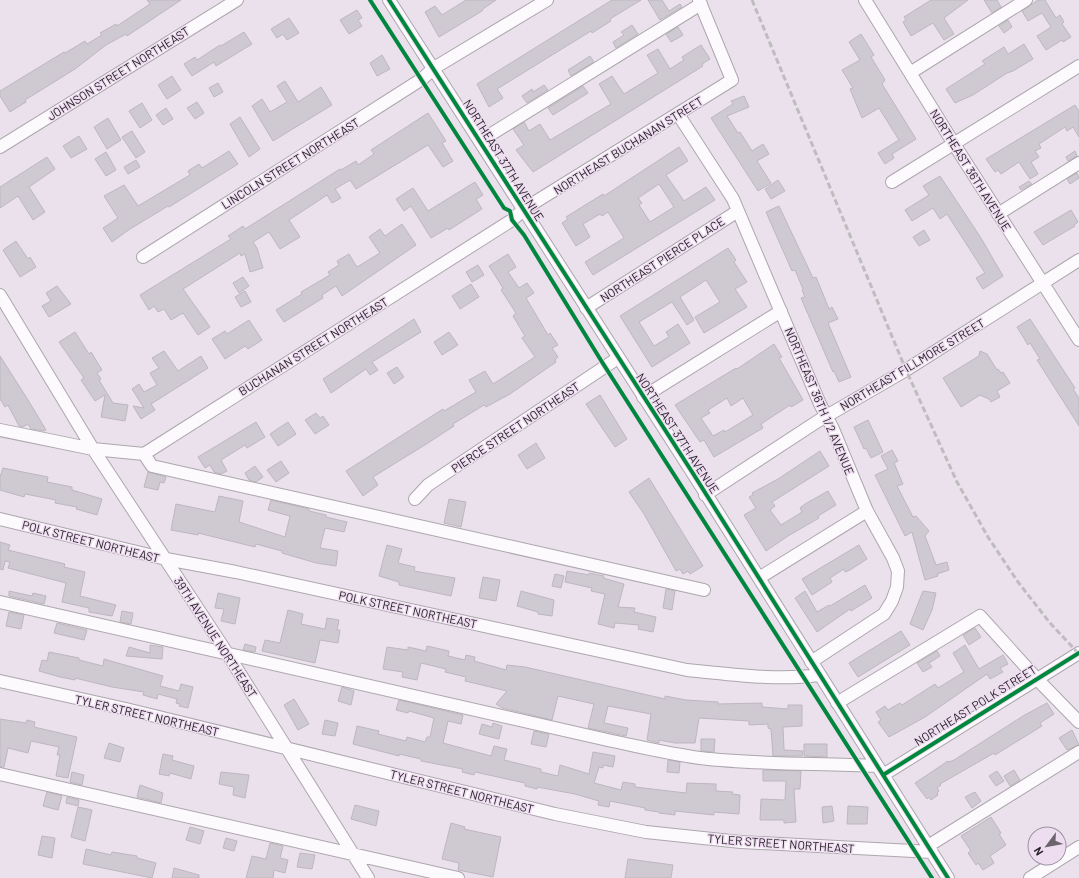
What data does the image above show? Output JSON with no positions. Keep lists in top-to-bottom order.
{
  "streets": {
    "street": [
      "JOHNSON STREET NORTHEAST",
      "NORTHEAST BUCHANAN STREET",
      "NORTHEAST 37TH AVENUE",
      "LINCOLN STREET NORTHEAST",
      "NORTHEAST 36TH AVENUE",
      "NORTHEAST PIERCE PLACE",
      "BUCHANAN STREET NORTHEAST",
      "NORTHEAST FILLMORE STREET",
      "NORTHEAST 36TH 1/2 AVENUE",
      "PIERCE STREET NORTHEAST",
      "POLK STREET NORTHEAST",
      "39TH AVENUE NORTHEAST",
      "NORTHEAST POLK STREET",
      "TYLER STREET NORTHEAST"
    ]
  },
  "crossings": [
    ["NORTHEAST BUCHANAN STREET", "NORTHEAST 37TH AVENUE"],
    ["NORTHEAST BUCHANAN STREET", "BUCHANAN STREET NORTHEAST"],
    ["NORTHEAST BUCHANAN STREET", "NORTHEAST 36TH 1/2 AVENUE"],
    ["NORTHEAST 37TH AVENUE", "LINCOLN STREET NORTHEAST"],
    ["NORTHEAST 37TH AVENUE", "NORTHEAST PIERCE PLACE"],
    ["NORTHEAST 37TH AVENUE", "BUCHANAN STREET NORTHEAST"],
    ["NORTHEAST 37TH AVENUE", "NORTHEAST FILLMORE STREET"],
    ["NORTHEAST 37TH AVENUE", "NORTHEAST 36TH 1/2 AVENUE"],
    ["NORTHEAST 37TH AVENUE", "PIERCE STREET NORTHEAST"],
    ["NORTHEAST 37TH AVENUE", "POLK STREET NORTHEAST"],
    ["NORTHEAST 37TH AVENUE", "NORTHEAST POLK STREET"],
    ["NORTHEAST 37TH AVENUE", "TYLER STREET NORTHEAST"],
    ["NORTHEAST 36TH AVENUE", "NORTHEAST FILLMORE STREET"],
    ["NORTHEAST PIERCE PLACE", "NORTHEAST 36TH 1/2 AVENUE"],
    ["NORTHEAST FILLMORE STREET", "NORTHEAST 36TH 1/2 AVENUE"],
    ["POLK STREET NORTHEAST", "39TH AVENUE NORTHEAST"],
    ["39TH AVENUE NORTHEAST", "TYLER STREET NORTHEAST"]
  ],
  "north": "bottom left"
}
